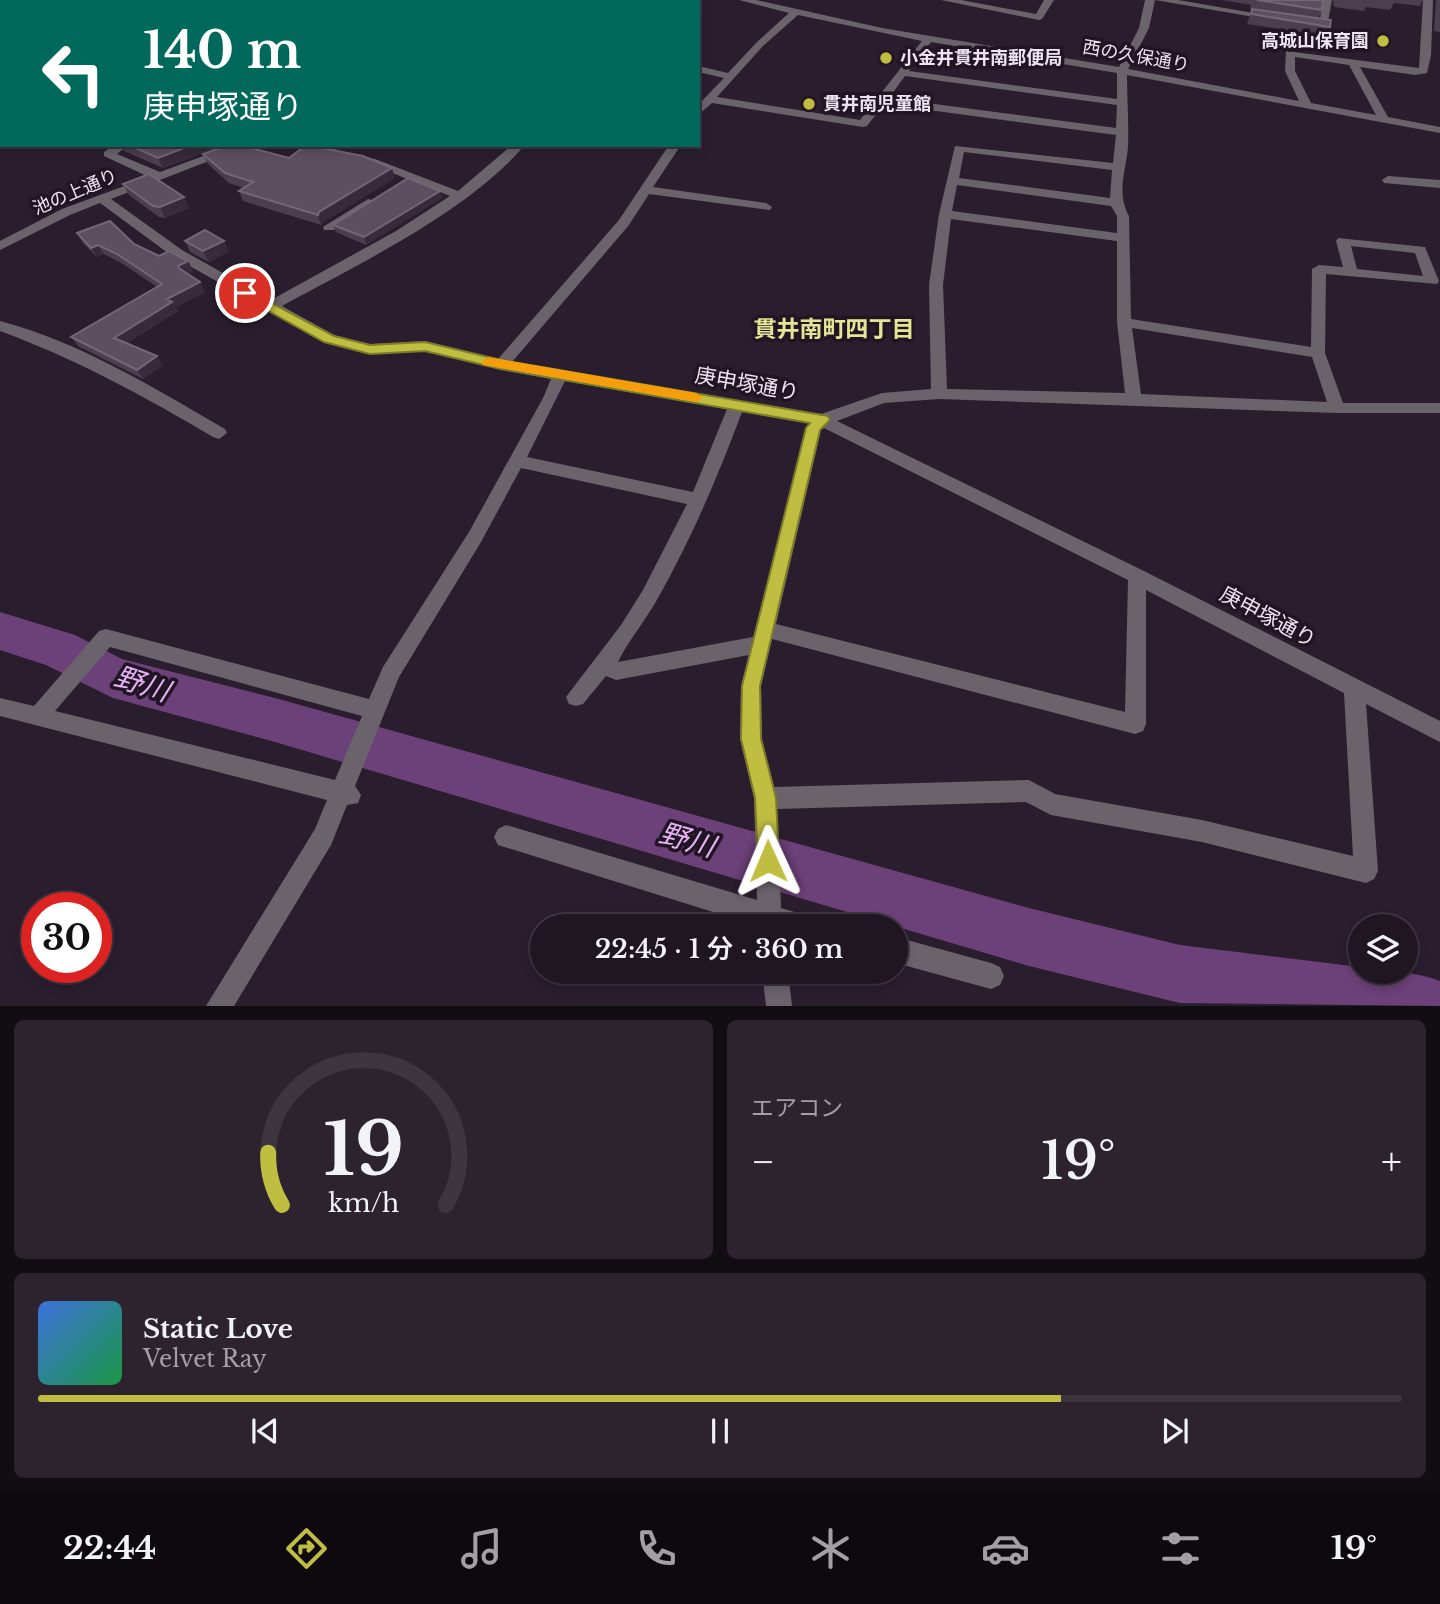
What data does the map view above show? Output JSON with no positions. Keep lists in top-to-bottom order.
{
  "streets": {
    "street": ["西の久保通り", "池の上通り", "庚申塚通り"]
  },
  "crossings": [
    ["池の上通り", "庚申塚通り"]
  ],
  "districts": ["貫井南町四丁目"],
  "water": ["野川"],
  "places": ["高城山保育園", "小金井貫井南郵便局", "貫井南児童館"],
  "page": {
    "turn": ["140 m", "庚申塚通り"],
    "limit": "30",
    "trip": "22:45 · 1 分 · 360 m",
    "tile": "エアコン",
    "heat": ["−", "19°", "+"],
    "song": ["Static Love", "Velvet Ray"],
    "tabs": ["22:44", "19°"],
    "gauge": ["19", "km/h"]
  }
}
